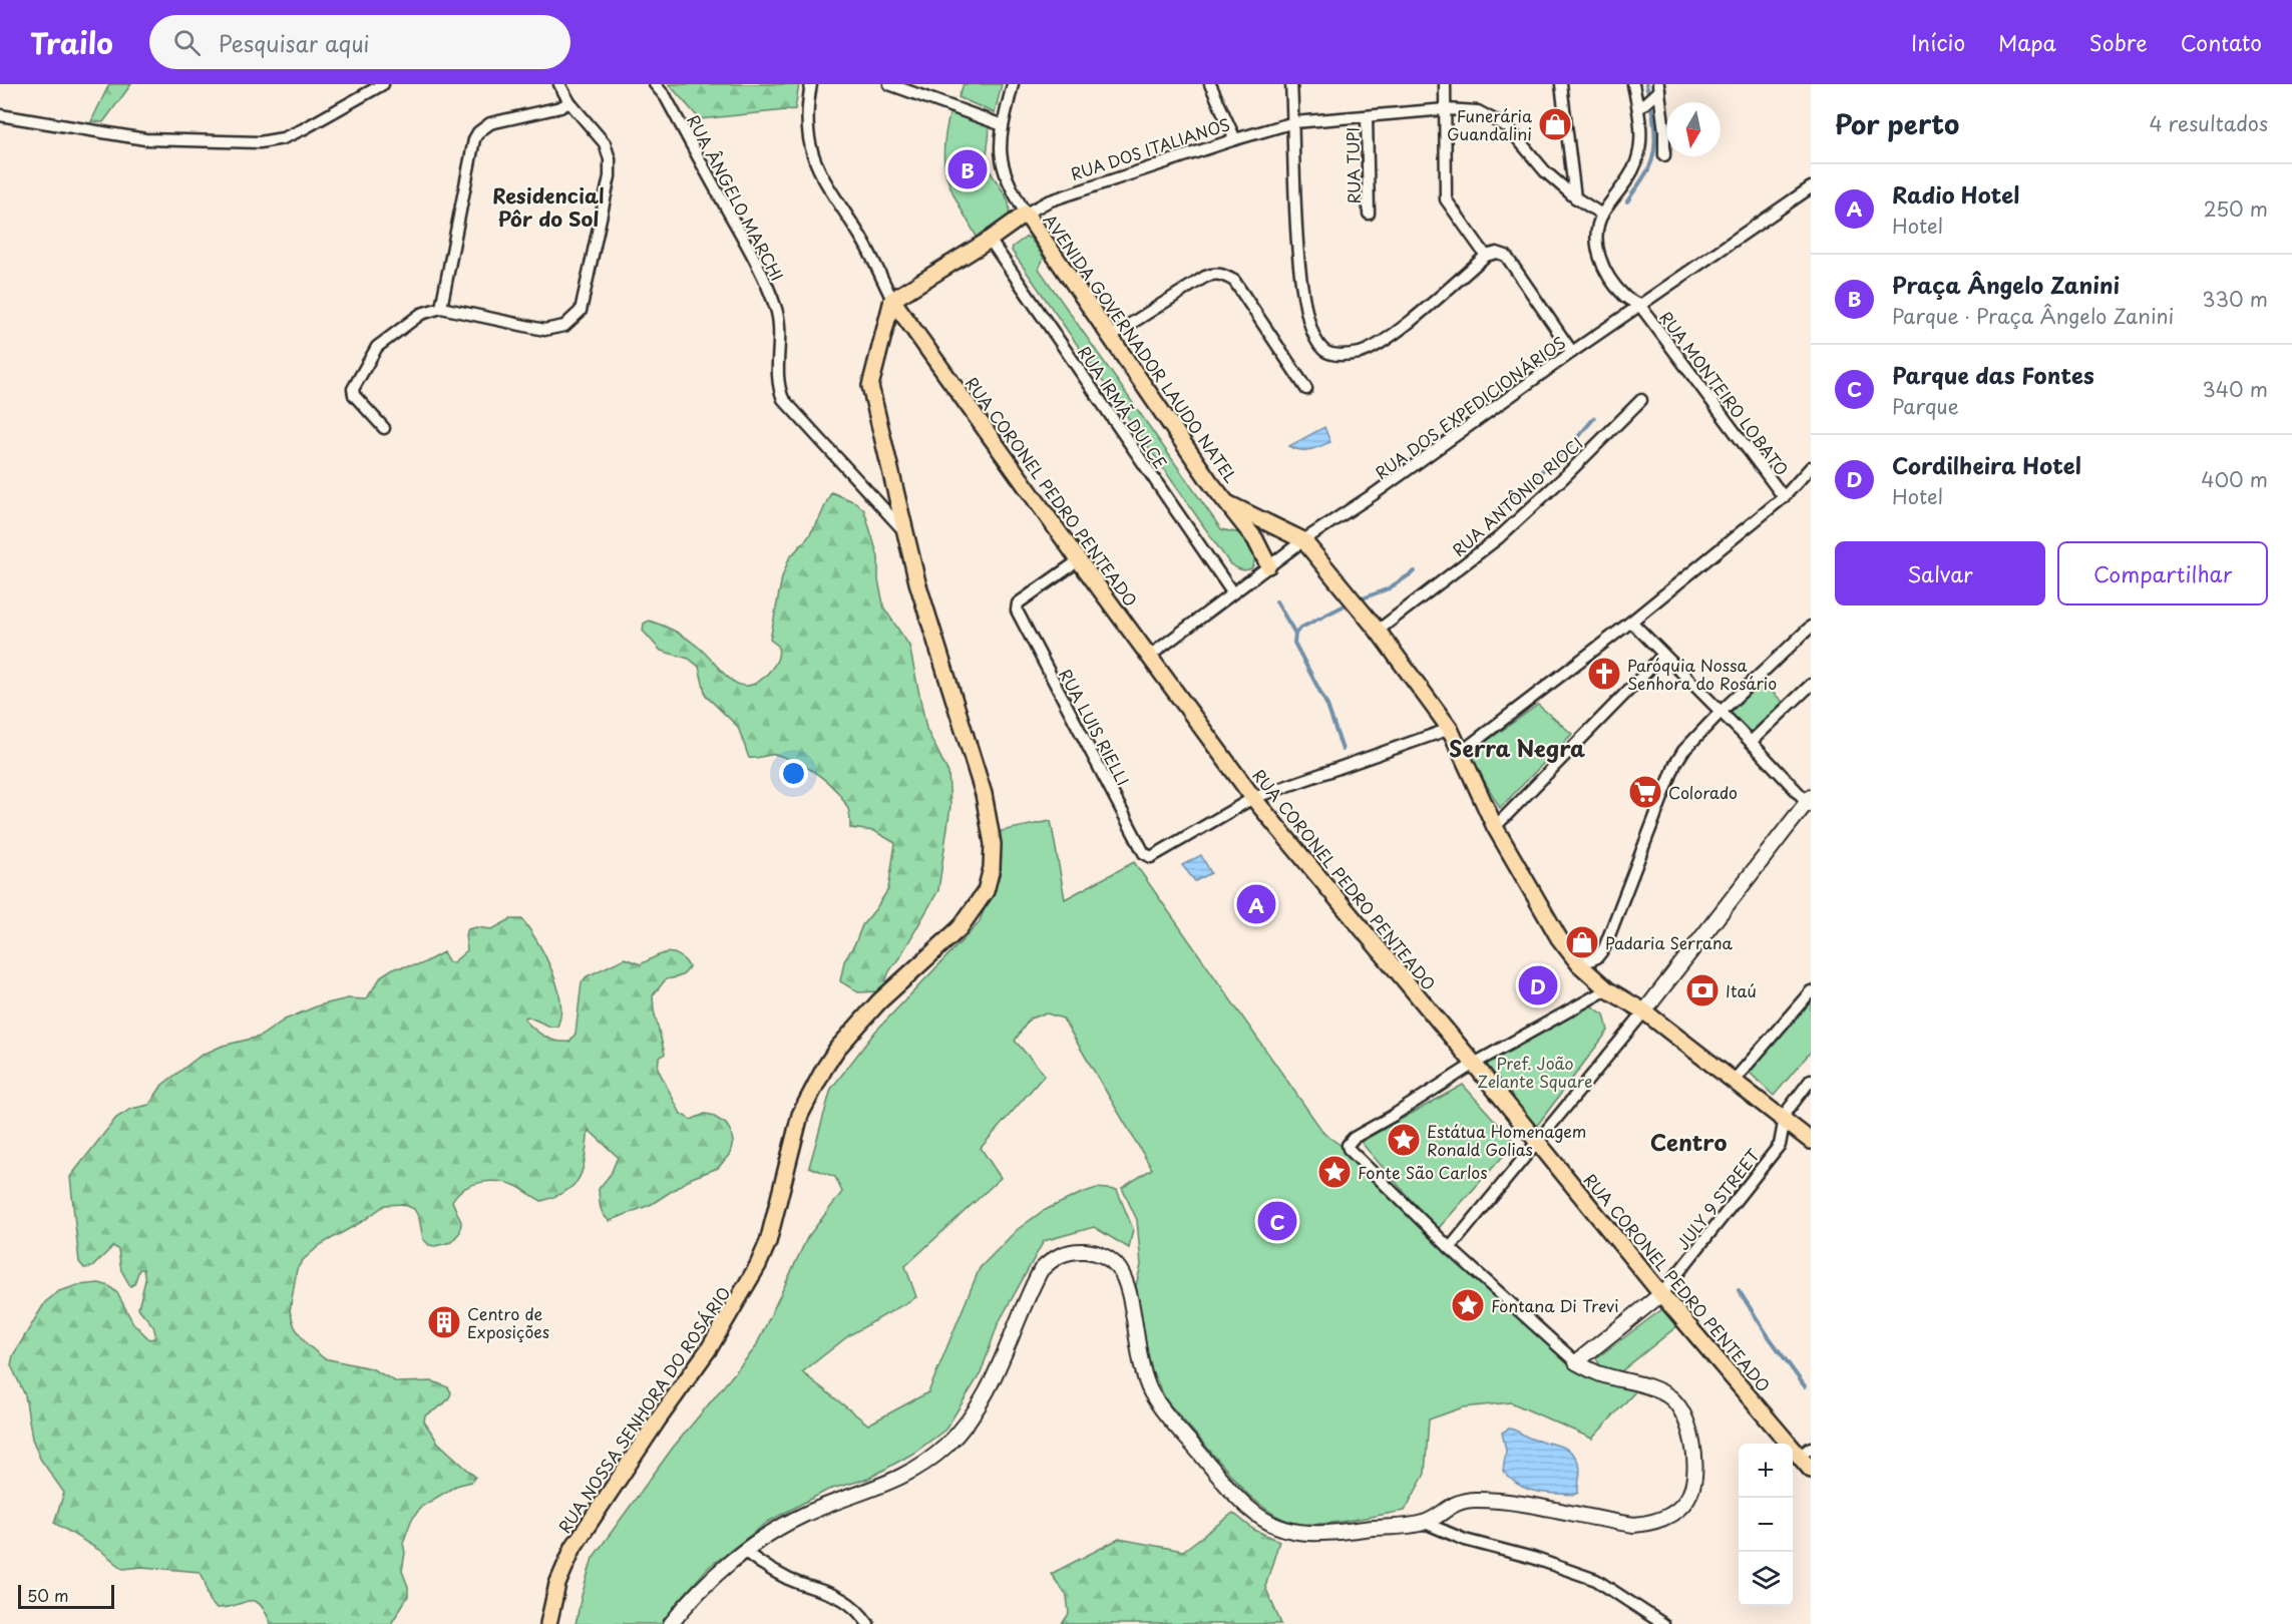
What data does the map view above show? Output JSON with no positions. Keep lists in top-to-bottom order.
{
  "streets": {
    "main road": [
      "RUA DOS ITALIANOS",
      "AVENIDA GOVERNADOR LAUDO NATEL",
      "RUA CORONEL PEDRO PENTEADO",
      "RUA NOSSA SENHORA DO ROSÁRIO"
    ],
    "street": [
      "RUA TUPI",
      "RUA ÂNGELO MARCHI",
      "RUA MONTEIRO LOBATO",
      "RUA IRMÃ DULCE",
      "RUA DOS EXPEDICIONÁRIOS",
      "RUA ANTÔNIO RIOCI",
      "RUA LUIS RIELLI",
      "JULY 9 STREET"
    ]
  },
  "crossings": [
    ["RUA DOS ITALIANOS", "RUA TUPI"],
    ["RUA DOS ITALIANOS", "AVENIDA GOVERNADOR LAUDO NATEL"],
    ["RUA DOS ITALIANOS", "RUA MONTEIRO LOBATO"],
    ["RUA DOS ITALIANOS", "RUA IRMÃ DULCE"],
    ["RUA DOS ITALIANOS", "RUA CORONEL PEDRO PENTEADO"],
    ["RUA DOS ITALIANOS", "RUA NOSSA SENHORA DO ROSÁRIO"],
    ["RUA ÂNGELO MARCHI", "RUA NOSSA SENHORA DO ROSÁRIO"],
    ["AVENIDA GOVERNADOR LAUDO NATEL", "RUA DOS EXPEDICIONÁRIOS"],
    ["RUA MONTEIRO LOBATO", "RUA DOS EXPEDICIONÁRIOS"],
    ["RUA IRMÃ DULCE", "RUA DOS EXPEDICIONÁRIOS"],
    ["RUA DOS EXPEDICIONÁRIOS", "RUA CORONEL PEDRO PENTEADO"],
    ["RUA CORONEL PEDRO PENTEADO", "RUA LUIS RIELLI"],
    ["RUA CORONEL PEDRO PENTEADO", "JULY 9 STREET"],
    ["RUA CORONEL PEDRO PENTEADO", "RUA NOSSA SENHORA DO ROSÁRIO"]
  ],
  "districts": ["Residencial Pôr do Sol", "Serra Negra", "Centro"],
  "parks": ["Pref. João Zelante Square"],
  "places": {
    "shop": ["Funerária Guandalini", "Padaria Serrana"],
    "church": ["Paróquia Nossa Senhora do Rosário"],
    "supermarket": ["Colorado"],
    "bank": ["Itaú"],
    "place": ["Estátua Homenagem Ronald Golias", "Fonte São Carlos", "Fontana Di Trevi"],
    "building": ["Centro de Exposições"]
  },
  "scale_bar": "50 m",
  "north": "bottom",
  "page": {
    "header": "Trailo",
    "search": "Pesquisar aqui",
    "nav": [
      "Início",
      "Mapa",
      "Sobre",
      "Contato"
    ],
    "heading": ["Por perto", "4 resultados"],
    "pins": [
      "B",
      "A",
      "D",
      "C"
    ],
    "list": [
      {
        "mark": "A",
        "name": "Radio Hotel",
        "note": "Hotel",
        "value": "250 m"
      },
      {
        "mark": "B",
        "name": "Praça Ângelo Zanini",
        "note": "Parque · Praça Ângelo Zanini",
        "value": "330 m"
      },
      {
        "mark": "C",
        "name": "Parque das Fontes",
        "note": "Parque",
        "value": "340 m"
      },
      {
        "mark": "D",
        "name": "Cordilheira Hotel",
        "note": "Hotel",
        "value": "400 m"
      }
    ],
    "buttons": ["Salvar", "Compartilhar"],
    "map_buttons": ["+", "−"],
    "scale": "50 m"
  }
}
